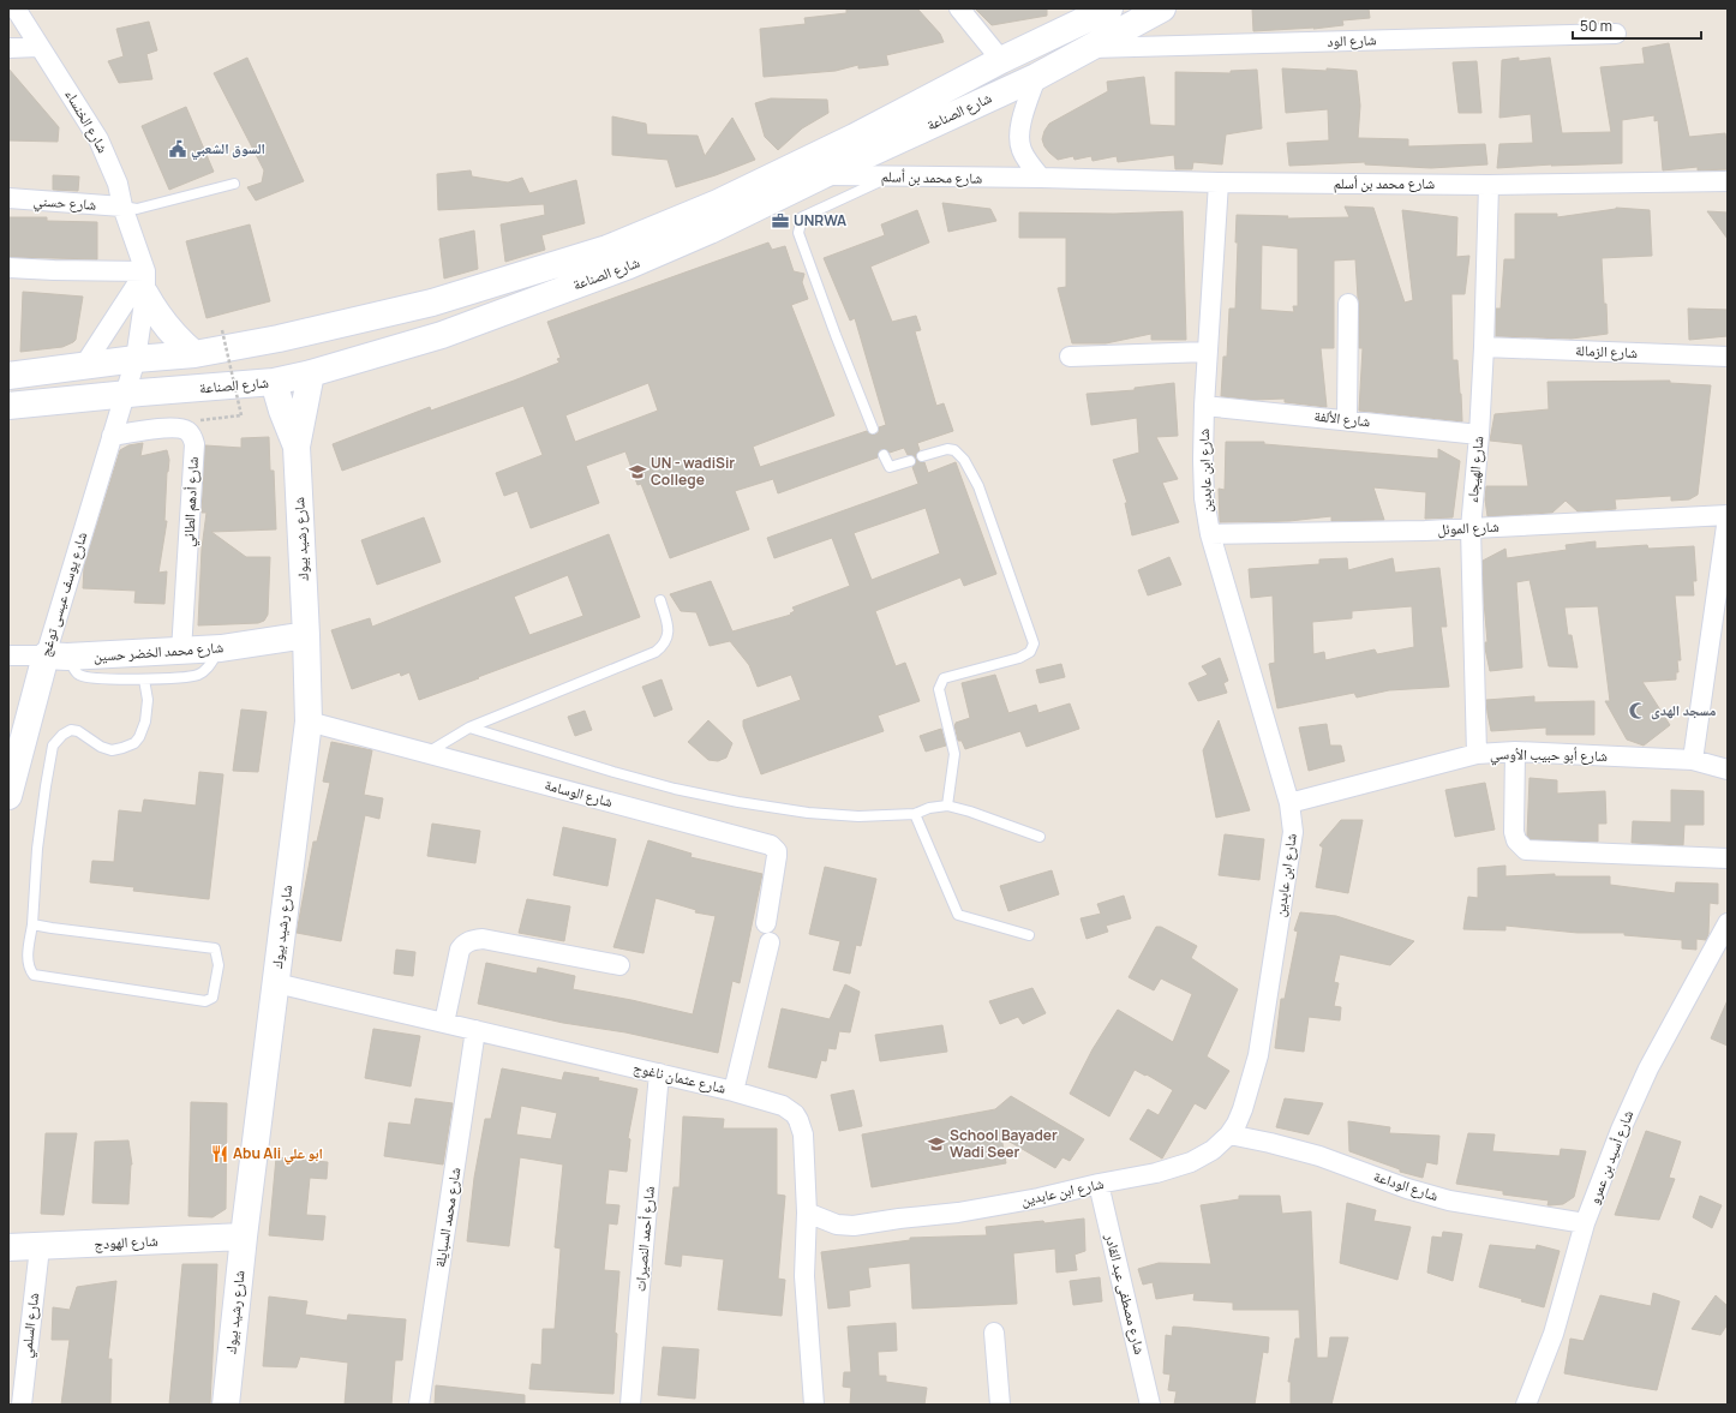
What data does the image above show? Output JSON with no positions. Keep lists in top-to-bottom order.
{
  "streets": {
    "main road": [
      "شارع الصناعة",
      "شارع رشيد بيوك",
      "شارع يوسف عيسى توغج",
      "شارع محمد الخضر حسين",
      "شارع الهودج"
    ],
    "street": [
      "شارع الود",
      "شارع الخنساء",
      "شارع محمد بن أسلم",
      "شارع حسني",
      "شارع الزمالة",
      "شارع الألفة",
      "شارع الهيجاء",
      "شارع ابن عابدين",
      "شارع أدهم الطائي",
      "شارع الموئل",
      "شارع أبو حبيب الأوسي",
      "شارع الوسامة",
      "شارع عثمان ناغوج",
      "شارع أسيد بن عمرو",
      "شارع الوداعة",
      "شارع محمد السبايلة",
      "شارع أحمد النصيرات",
      "شارع مصطفى عبد القادر",
      "شارع السلمي"
    ]
  },
  "crossings": [
    ["شارع الود", "شارع الصناعة"],
    ["شارع الصناعة", "شارع الخنساء"],
    ["شارع الصناعة", "شارع محمد بن أسلم"],
    ["شارع الصناعة", "شارع رشيد بيوك"],
    ["شارع الصناعة", "شارع يوسف عيسى توغج"],
    ["شارع الخنساء", "شارع حسني"],
    ["شارع الخنساء", "شارع يوسف عيسى توغج"],
    ["شارع محمد بن أسلم", "شارع الهيجاء"],
    ["شارع محمد بن أسلم", "شارع ابن عابدين"],
    ["شارع الزمالة", "شارع الهيجاء"],
    ["شارع الألفة", "شارع الهيجاء"],
    ["شارع الألفة", "شارع ابن عابدين"],
    ["شارع الهيجاء", "شارع الموئل"],
    ["شارع الهيجاء", "شارع أبو حبيب الأوسي"],
    ["شارع ابن عابدين", "شارع الموئل"],
    ["شارع ابن عابدين", "شارع أبو حبيب الأوسي"],
    ["شارع ابن عابدين", "شارع عثمان ناغوج"],
    ["شارع ابن عابدين", "شارع الوداعة"],
    ["شارع ابن عابدين", "شارع مصطفى عبد القادر"],
    ["شارع أدهم الطائي", "شارع يوسف عيسى توغج"],
    ["شارع أدهم الطائي", "شارع محمد الخضر حسين"],
    ["شارع رشيد بيوك", "شارع محمد الخضر حسين"],
    ["شارع رشيد بيوك", "شارع الوسامة"],
    ["شارع رشيد بيوك", "شارع عثمان ناغوج"],
    ["شارع رشيد بيوك", "شارع الهودج"],
    ["شارع يوسف عيسى توغج", "شارع محمد الخضر حسين"],
    ["شارع عثمان ناغوج", "شارع محمد السبايلة"],
    ["شارع عثمان ناغوج", "شارع أحمد النصيرات"],
    ["شارع أسيد بن عمرو", "شارع الوداعة"],
    ["شارع الهودج", "شارع السلمي"]
  ],
  "places": {
    "public building": ["السوق الشعبي"],
    "office": ["UNRWA"],
    "school or university": ["UN - wadiSir College", "School Bayader Wadi Seer"],
    "mosque": ["مسجد الهدى"],
    "restaurant": ["Abu Ali ابو علي"]
  },
  "scale_bar": "50 m"
}
